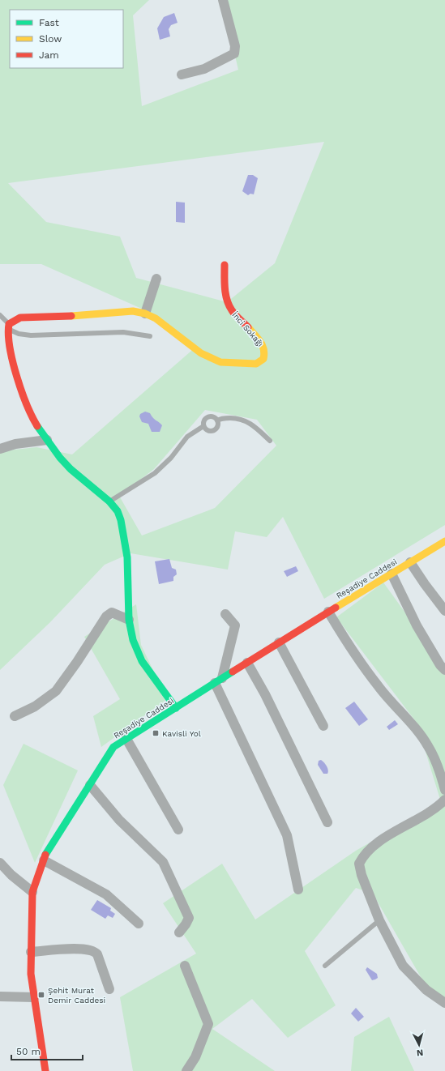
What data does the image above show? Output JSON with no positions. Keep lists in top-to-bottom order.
{
  "streets": {
    "street": ["İnci Sokağı", "Reşadiye Caddesi"]
  },
  "places": {
    "transit": ["Kavisli Yol", "Şehit Murat Demir Caddesi"]
  },
  "legend": ["Fast", "Slow", "Jam"],
  "scale_bar": "50 m",
  "north": "bottom"
}
